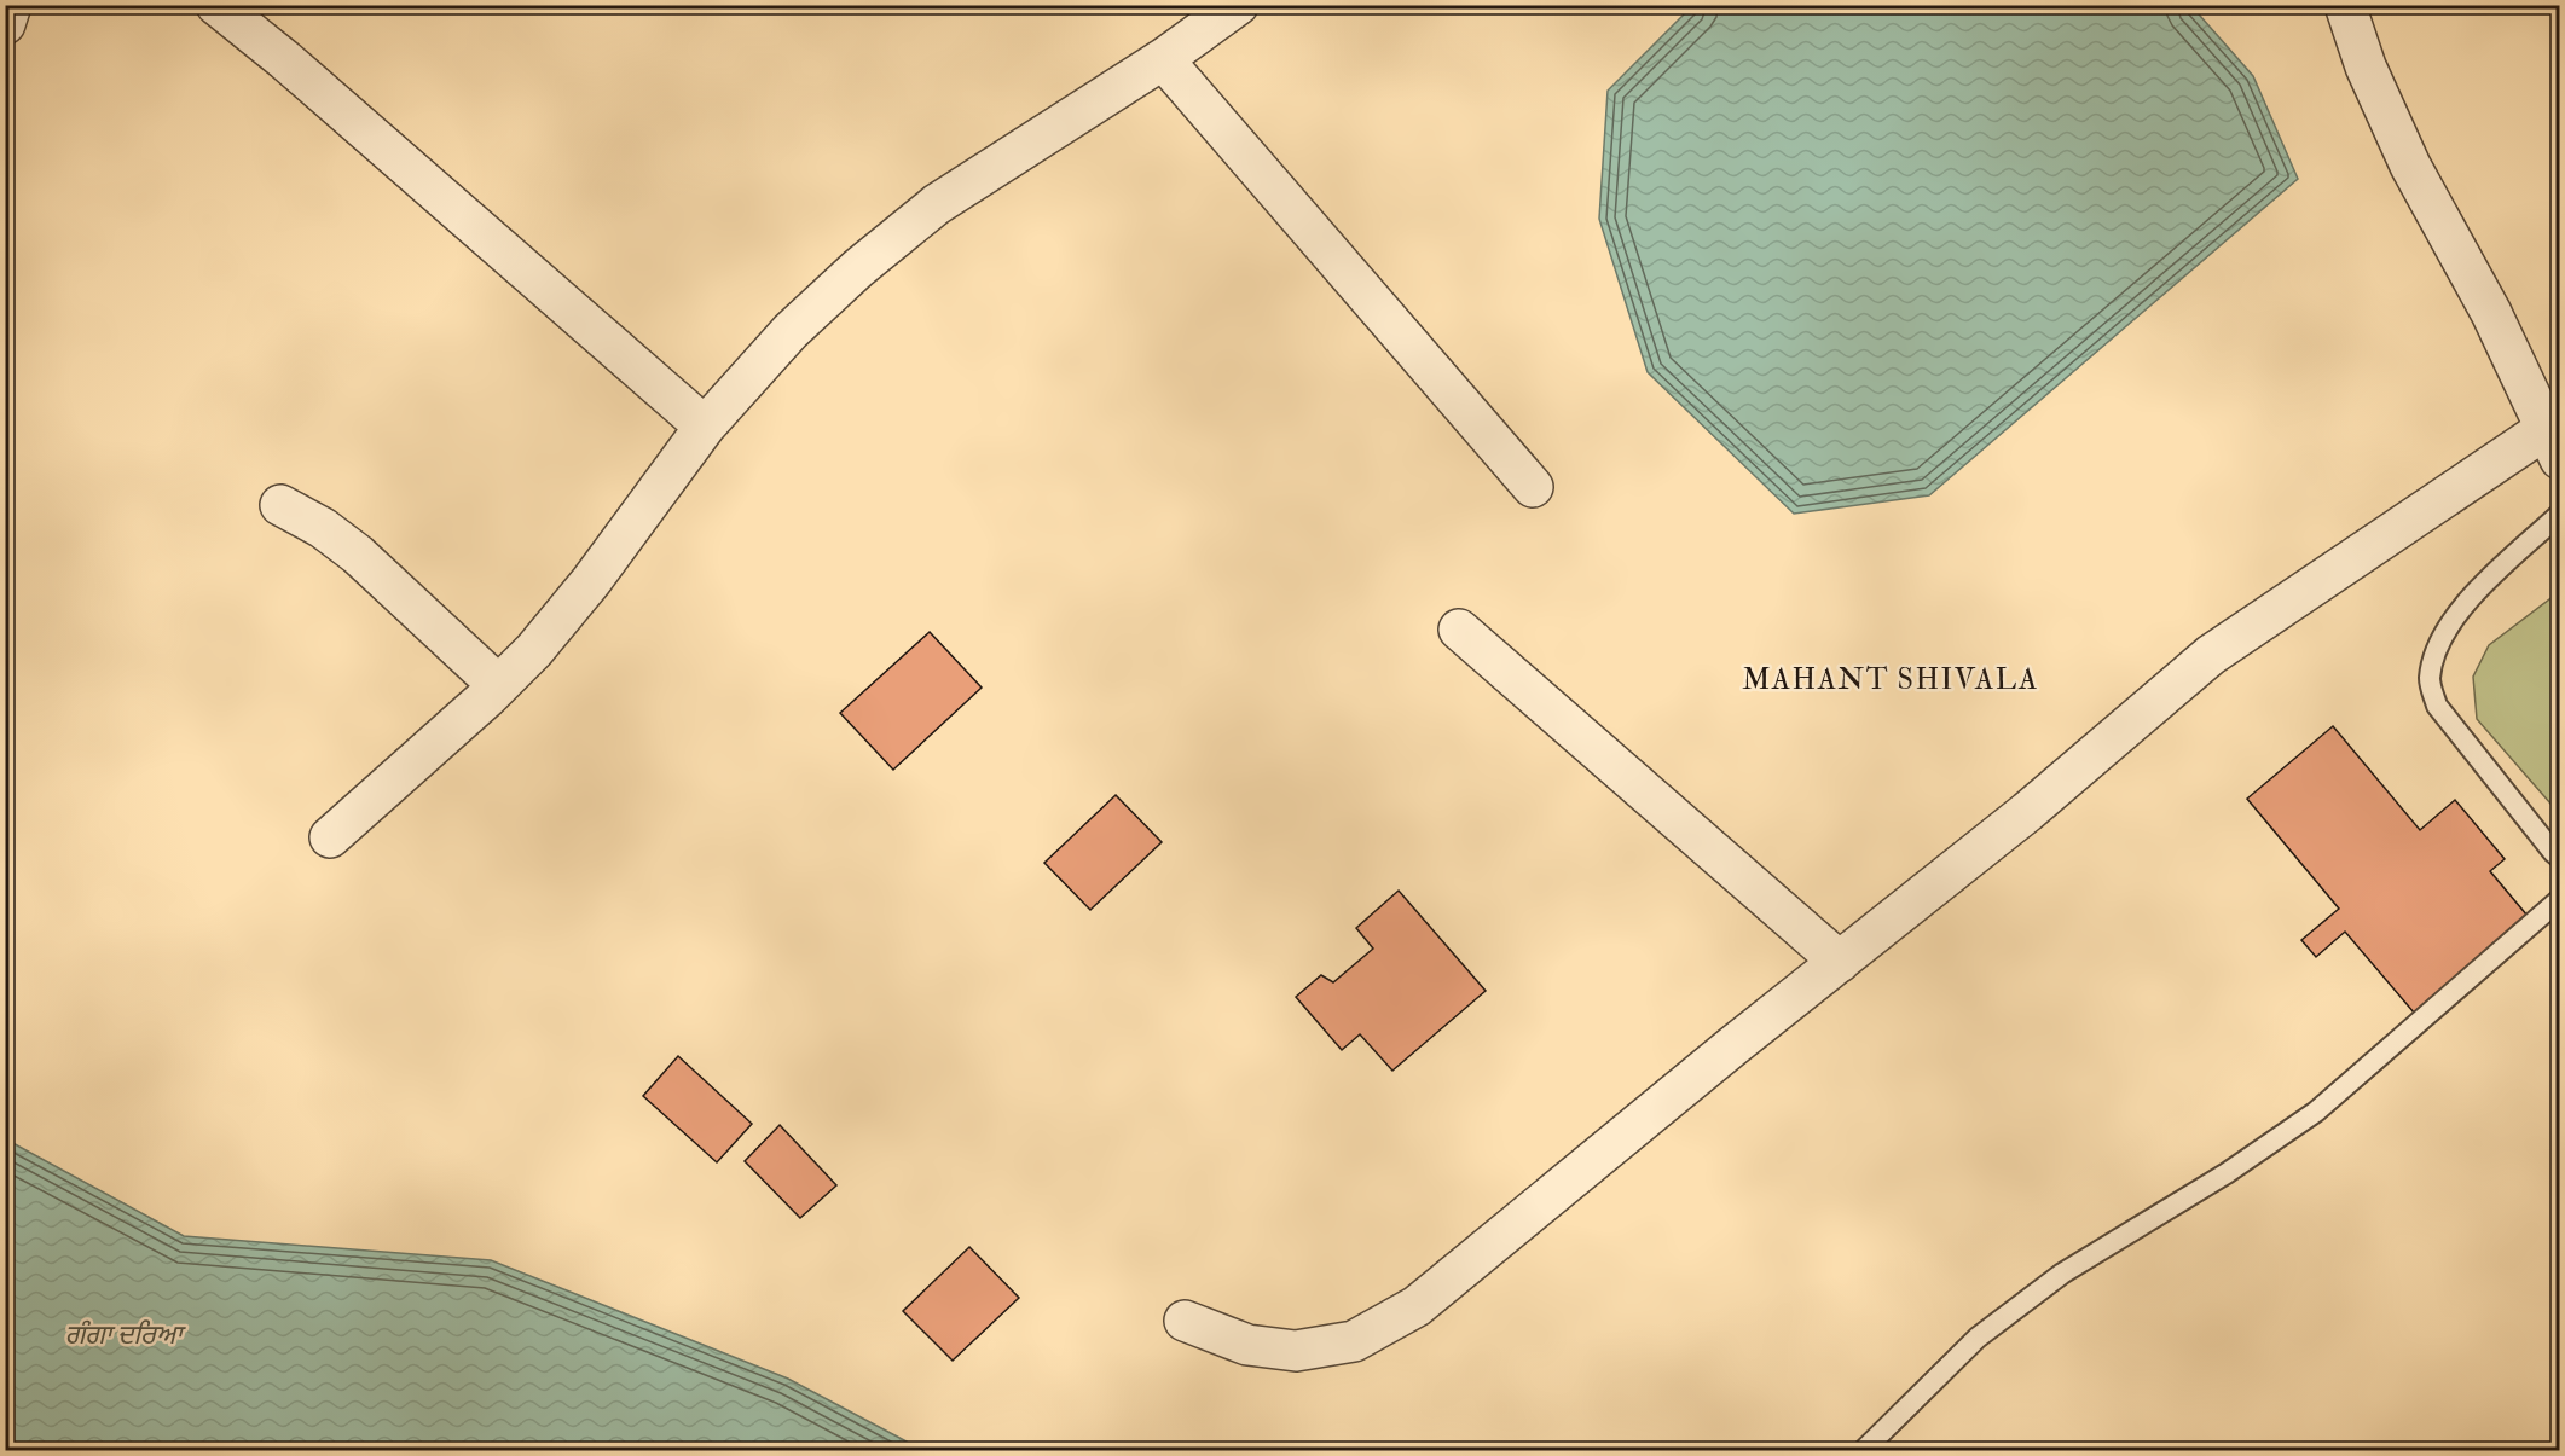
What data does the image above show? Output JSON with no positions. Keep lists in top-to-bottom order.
{
  "districts": ["MAHANT SHIVALA"],
  "water": ["ਗੰਗਾ ਦਰਿਆ"]
}
